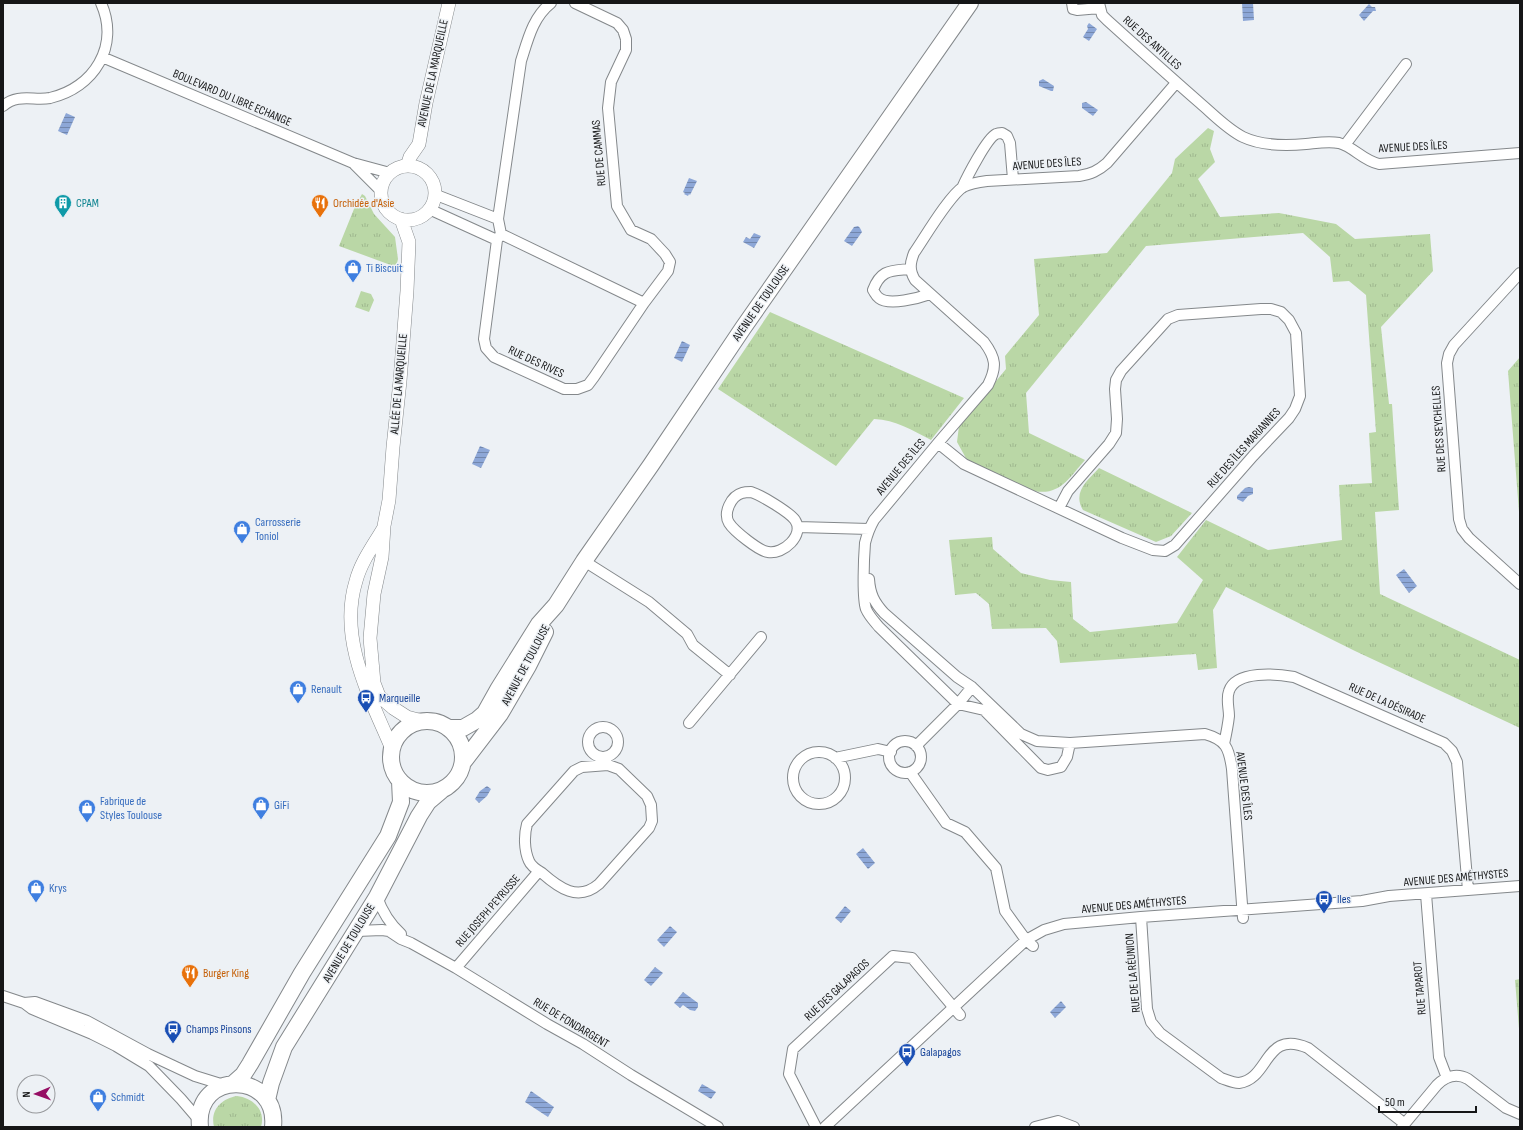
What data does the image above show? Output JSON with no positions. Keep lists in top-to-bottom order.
{
  "streets": {
    "main road": ["AVENUE DE TOULOUSE"],
    "street": [
      "RUE DES ANTILLES",
      "AVENUE DE LA MARQUEILLE",
      "BOULEVARD DU LIBRE ECHANGE",
      "AVENUE DES ÎLES",
      "RUE DE CAMMAS",
      "RUE DES RIVES",
      "ALLÉE DE LA MARQUEILLE",
      "RUE DES SEYCHELLES",
      "RUE DES ÎLES MARIANNES",
      "RUE DE LA DÉSIRADE",
      "AVENUE DES AMÉTHYSTES",
      "RUE JOSEPH PEYRUSSE",
      "RUE DE LA RÉUNION",
      "RUE TAPAROT",
      "RUE DES GALAPAGOS",
      "RUE DE FONDARGENT"
    ]
  },
  "crossings": [
    ["RUE DES ANTILLES", "AVENUE DES ÎLES"],
    ["AVENUE DE LA MARQUEILLE", "BOULEVARD DU LIBRE ECHANGE"],
    ["AVENUE DE LA MARQUEILLE", "ALLÉE DE LA MARQUEILLE"],
    ["BOULEVARD DU LIBRE ECHANGE", "ALLÉE DE LA MARQUEILLE"],
    ["AVENUE DES ÎLES", "RUE DES ÎLES MARIANNES"],
    ["AVENUE DES ÎLES", "RUE DE LA DÉSIRADE"],
    ["AVENUE DES ÎLES", "AVENUE DES AMÉTHYSTES"],
    ["RUE DE CAMMAS", "RUE DES RIVES"],
    ["AVENUE DE TOULOUSE", "ALLÉE DE LA MARQUEILLE"],
    ["AVENUE DE TOULOUSE", "RUE DE FONDARGENT"],
    ["RUE DE LA DÉSIRADE", "AVENUE DES AMÉTHYSTES"],
    ["AVENUE DES AMÉTHYSTES", "RUE DE LA RÉUNION"],
    ["AVENUE DES AMÉTHYSTES", "RUE TAPAROT"],
    ["AVENUE DES AMÉTHYSTES", "RUE DES GALAPAGOS"],
    ["RUE JOSEPH PEYRUSSE", "RUE DE FONDARGENT"]
  ],
  "places": {
    "building": ["CPAM"],
    "restaurant": ["Orchidée d'Asie", "Burger King"],
    "shop": [
      "Ti Biscuit",
      "Carrosserie Toniol",
      "Renault",
      "GiFi",
      "Fabrique de Styles Toulouse",
      "Krys",
      "Schmidt"
    ],
    "bus stop": [
      "Marqueille",
      "Iles",
      "Champs Pinsons",
      "Galapagos"
    ]
  },
  "scale_bar": "50 m",
  "north": "left"
}
